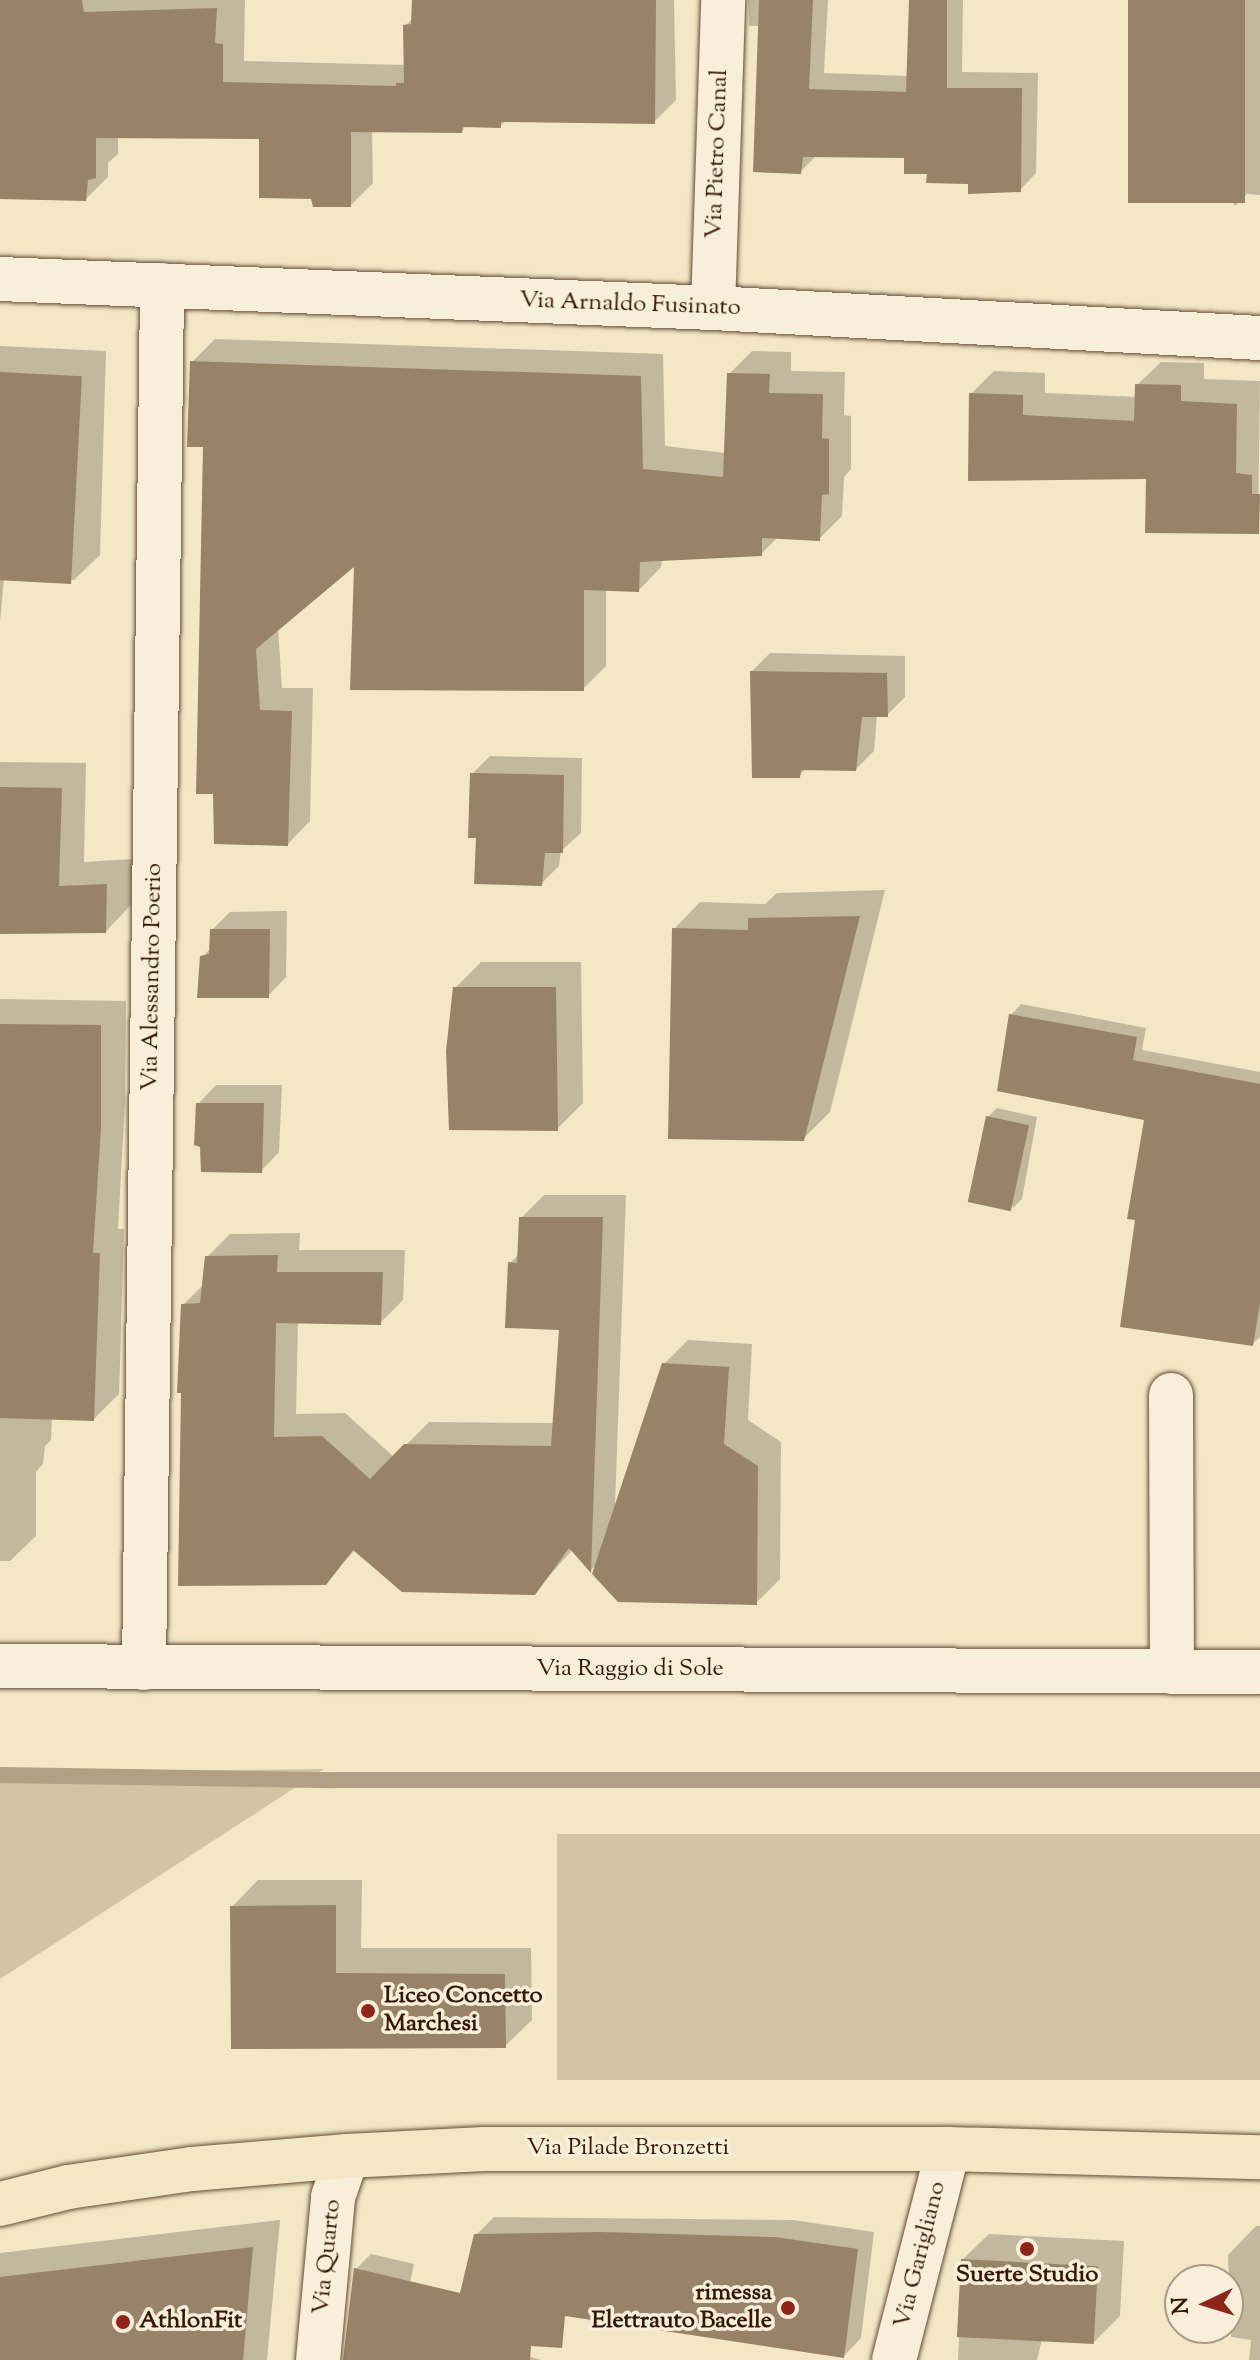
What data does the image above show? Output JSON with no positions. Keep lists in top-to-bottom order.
{
  "streets": {
    "main road": ["Via Pilade Bronzetti"],
    "street": [
      "Via Pietro Canal",
      "Via Arnaldo Fusinato",
      "Via Alessandro Poerio",
      "Via Raggio di Sole",
      "Via Garigliano",
      "Via Quarto"
    ]
  },
  "crossings": [
    ["Via Pietro Canal", "Via Arnaldo Fusinato"],
    ["Via Arnaldo Fusinato", "Via Alessandro Poerio"],
    ["Via Alessandro Poerio", "Via Raggio di Sole"],
    ["Via Pilade Bronzetti", "Via Garigliano"],
    ["Via Pilade Bronzetti", "Via Quarto"]
  ],
  "places": [
    "Liceo Concetto Marchesi",
    "Suerte Studio",
    "rimessa Elettrauto Bacelle",
    "AthlonFit"
  ],
  "north": "left"
}
